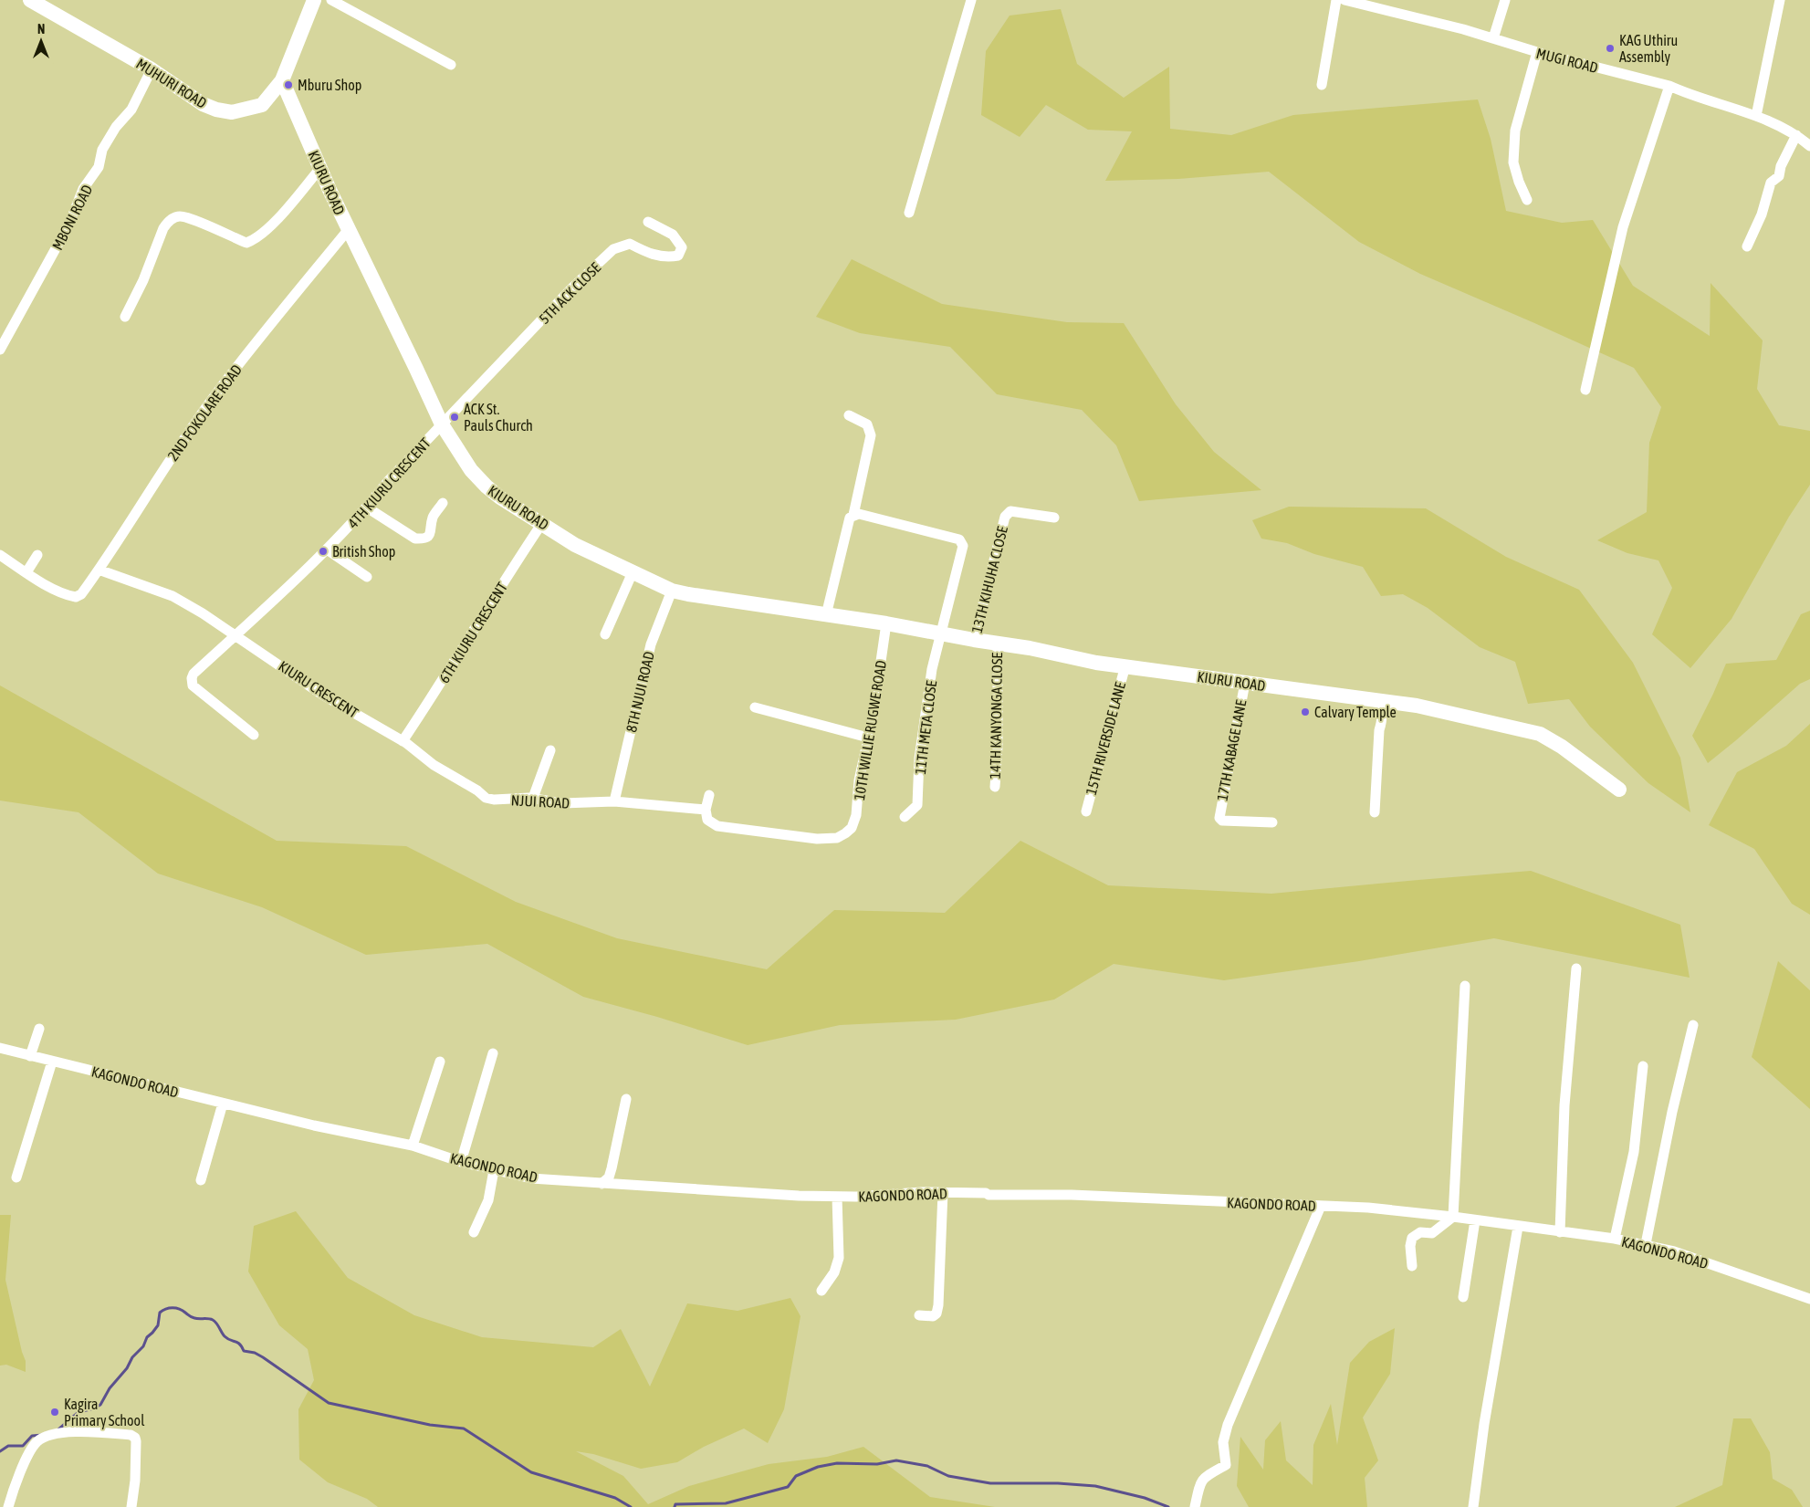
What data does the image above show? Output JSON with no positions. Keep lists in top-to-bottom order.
{
  "streets": {
    "street": [
      "MUGI ROAD",
      "MUHURI ROAD",
      "KIURU ROAD",
      "MBONI ROAD",
      "5TH ACK CLOSE",
      "2ND FOKOLARE ROAD",
      "4TH KIURU CRESCENT",
      "13TH KIHUHA CLOSE",
      "6TH KIURU CRESCENT",
      "KIURU CRESCENT",
      "8TH NJUI ROAD",
      "14TH KANYONGA CLOSE",
      "11TH META CLOSE",
      "10TH WILLIE RUGWE ROAD",
      "15TH RIVERSIDE LANE",
      "17TH KABAGE LANE",
      "NJUI ROAD",
      "KAGONDO ROAD"
    ]
  },
  "crossings": [
    ["MUHURI ROAD", "KIURU ROAD"],
    ["MUHURI ROAD", "MBONI ROAD"],
    ["KIURU ROAD", "5TH ACK CLOSE"],
    ["KIURU ROAD", "2ND FOKOLARE ROAD"],
    ["KIURU ROAD", "4TH KIURU CRESCENT"],
    ["KIURU ROAD", "13TH KIHUHA CLOSE"],
    ["KIURU ROAD", "6TH KIURU CRESCENT"],
    ["KIURU ROAD", "8TH NJUI ROAD"],
    ["KIURU ROAD", "14TH KANYONGA CLOSE"],
    ["KIURU ROAD", "11TH META CLOSE"],
    ["KIURU ROAD", "10TH WILLIE RUGWE ROAD"],
    ["KIURU ROAD", "15TH RIVERSIDE LANE"],
    ["KIURU ROAD", "17TH KABAGE LANE"],
    ["5TH ACK CLOSE", "4TH KIURU CRESCENT"],
    ["2ND FOKOLARE ROAD", "KIURU CRESCENT"],
    ["4TH KIURU CRESCENT", "KIURU CRESCENT"],
    ["6TH KIURU CRESCENT", "KIURU CRESCENT"],
    ["6TH KIURU CRESCENT", "NJUI ROAD"],
    ["KIURU CRESCENT", "NJUI ROAD"],
    ["8TH NJUI ROAD", "NJUI ROAD"],
    ["10TH WILLIE RUGWE ROAD", "NJUI ROAD"]
  ],
  "places": [
    "KAG Uthiru Assembly",
    "Mburu Shop",
    "ACK St. Pauls Church",
    "British Shop",
    "Calvary Temple",
    "Kagira Primary School"
  ],
  "north": "top"
}
